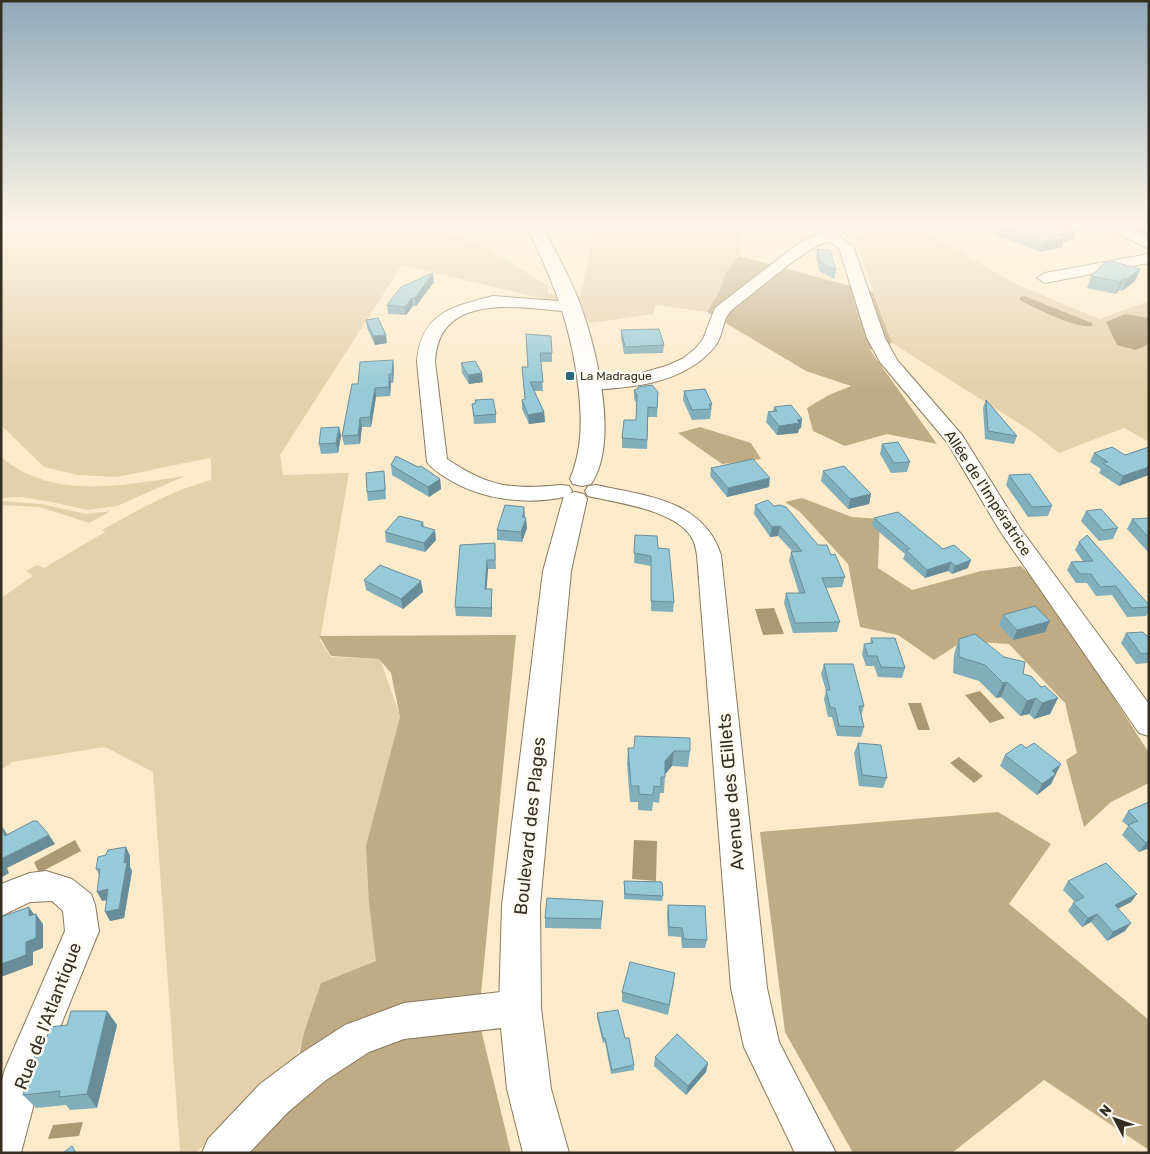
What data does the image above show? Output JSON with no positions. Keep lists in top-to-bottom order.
{
  "streets": {
    "main road": ["Boulevard des Plages"],
    "street": ["Allée de l'Impératrice", "Avenue des Œillets", "Rue de l'Atlantique"]
  },
  "crossings": [
    ["Avenue des Œillets", "Boulevard des Plages"]
  ],
  "places": {
    "transit": ["La Madrague"]
  },
  "north": "top left"
}
